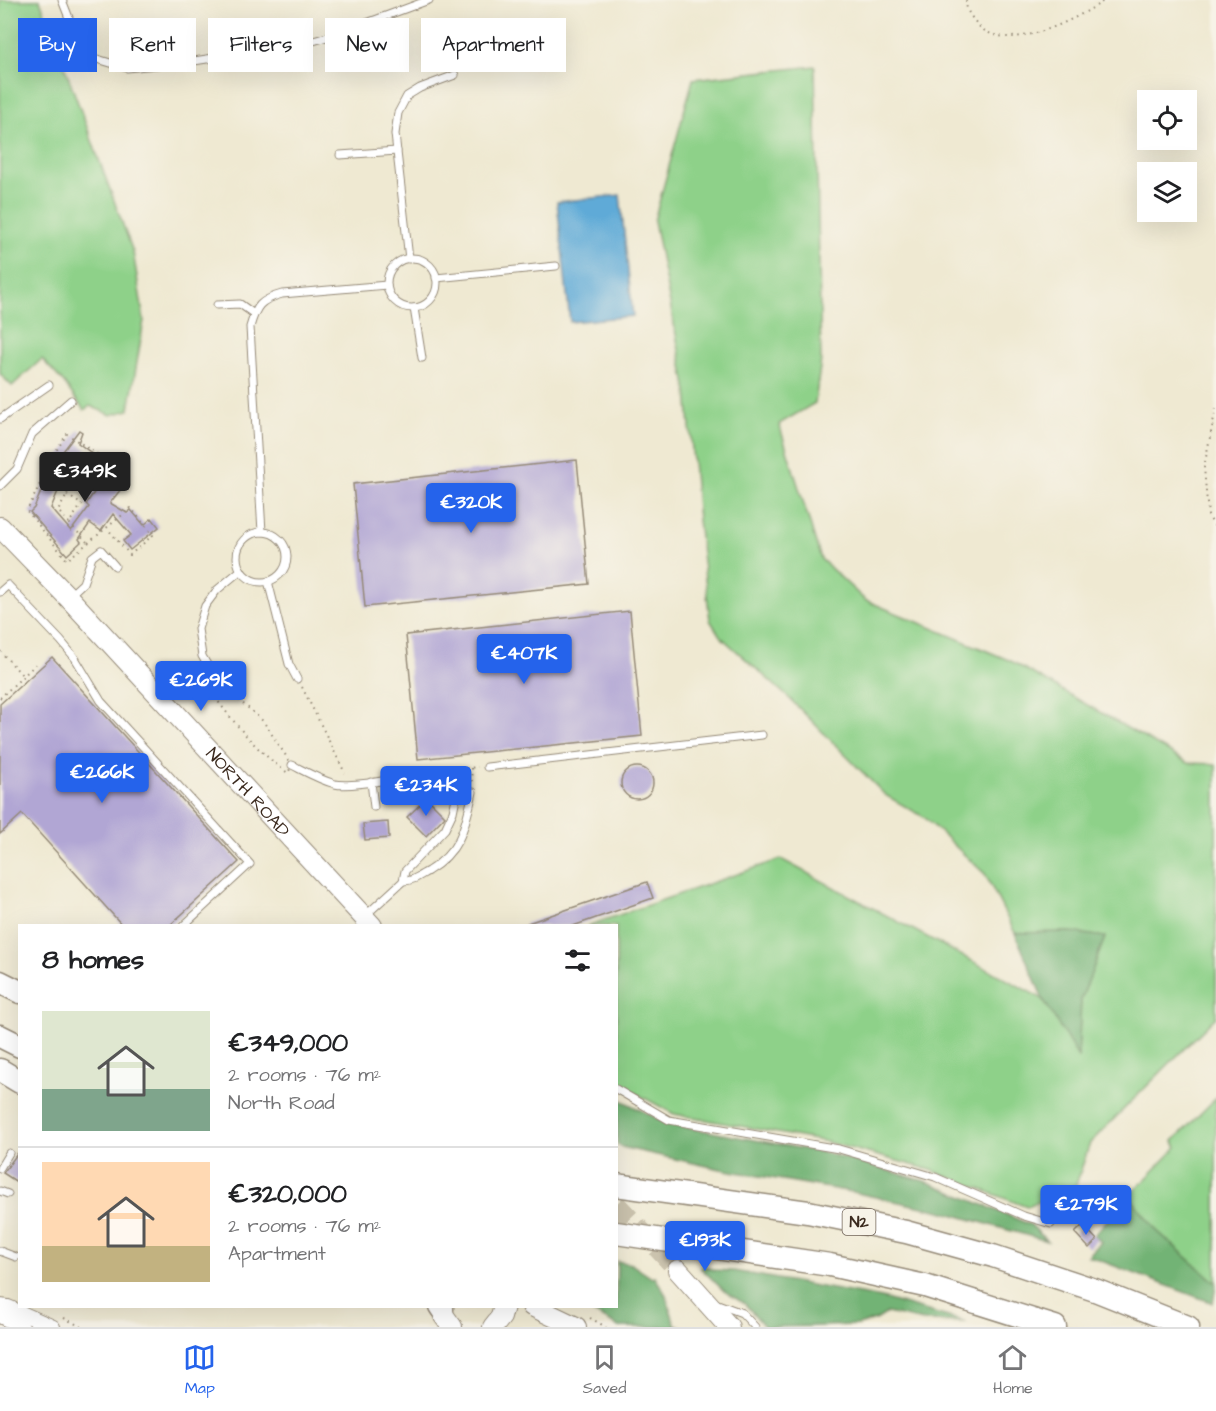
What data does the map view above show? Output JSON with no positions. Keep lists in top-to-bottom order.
{
  "streets": {
    "highway": ["N2"],
    "main road": ["NORTH ROAD"]
  },
  "page": {
    "chip": [
      "Buy",
      "Rent",
      "Filters",
      "New",
      "Apartment"
    ],
    "price": [
      "€349K",
      "€320K",
      "€407K",
      "€269K",
      "€266K",
      "€234K",
      "€279K",
      "€193K"
    ],
    "heading": "8 homes",
    "list": [
      {
        "name": "€349,000",
        "note": "2 rooms · 76 m² · North Road"
      },
      {
        "name": "€320,000",
        "note": "2 rooms · 76 m² · Apartment"
      }
    ],
    "tabs": ["Map", "Saved", "Home"]
  }
}
